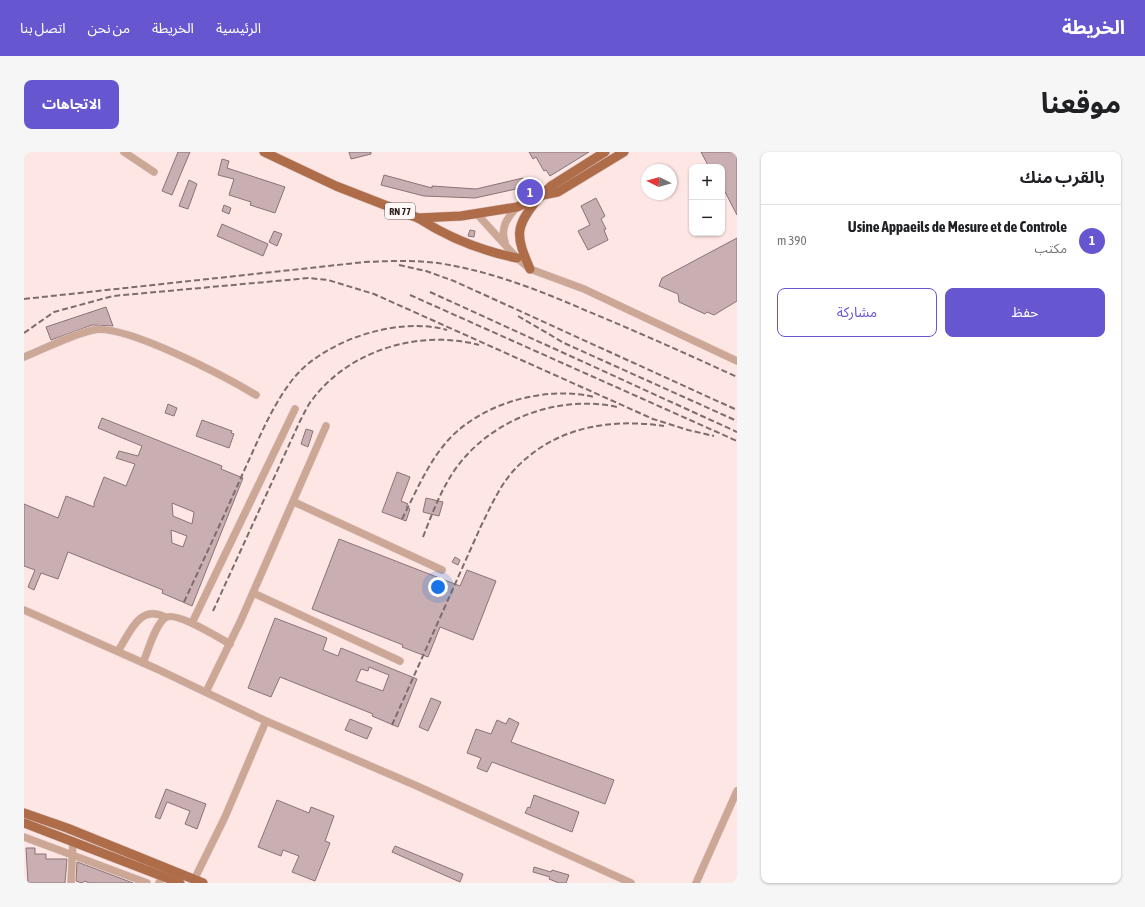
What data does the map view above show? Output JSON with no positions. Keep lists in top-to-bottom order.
{
  "streets": {
    "main road": ["RN 77"]
  },
  "north": "left",
  "page": {
    "header": "الخريطة",
    "nav": [
      "الرئيسية",
      "الخريطة",
      "من نحن",
      "اتصل بنا"
    ],
    "title": "موقعنا",
    "buttons": [
      "الاتجاهات",
      ["حفظ", "مشاركة"]
    ],
    "heading": "بالقرب منك",
    "map_buttons": ["+", "−"],
    "pins": "1",
    "list": [
      {
        "mark": "1",
        "name": "Usine Appaeils de Mesure et de Controle",
        "note": "مكتب",
        "value": "390 m"
      }
    ]
  }
}
